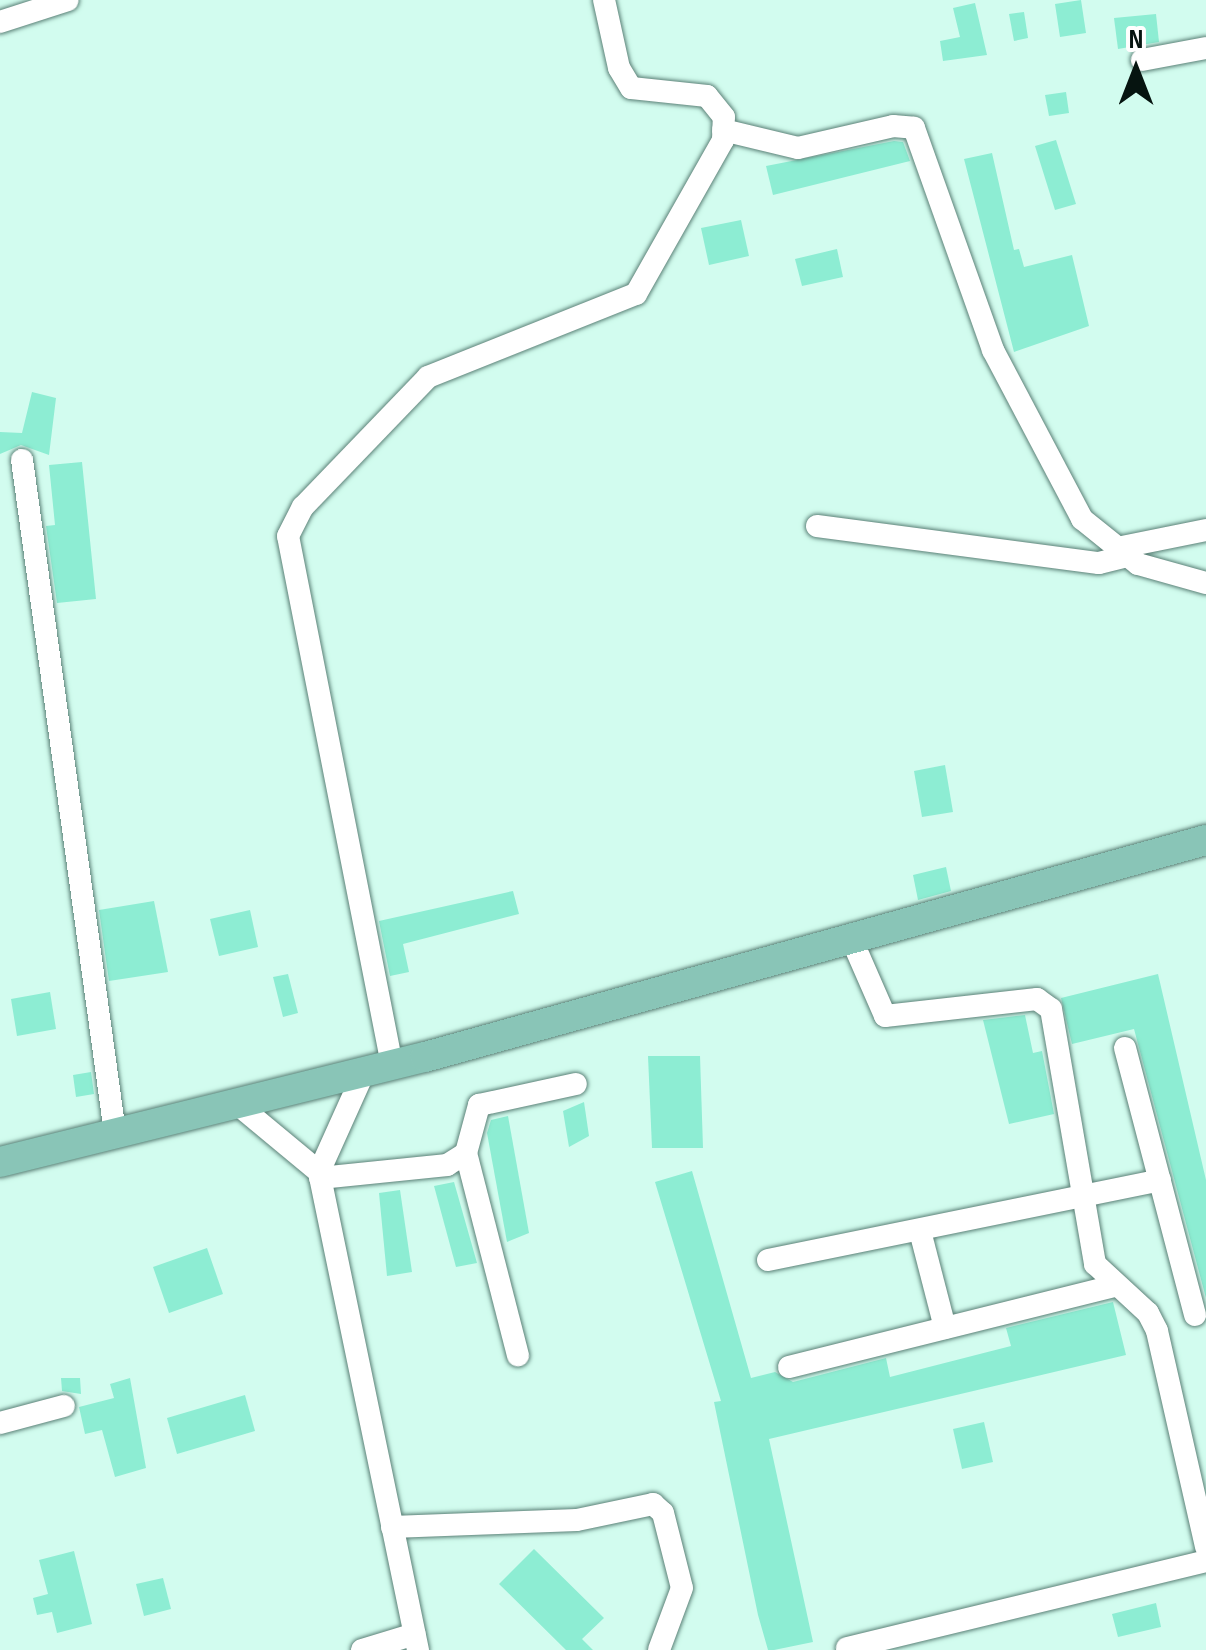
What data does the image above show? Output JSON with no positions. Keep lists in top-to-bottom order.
{
  "north": "top"
}
